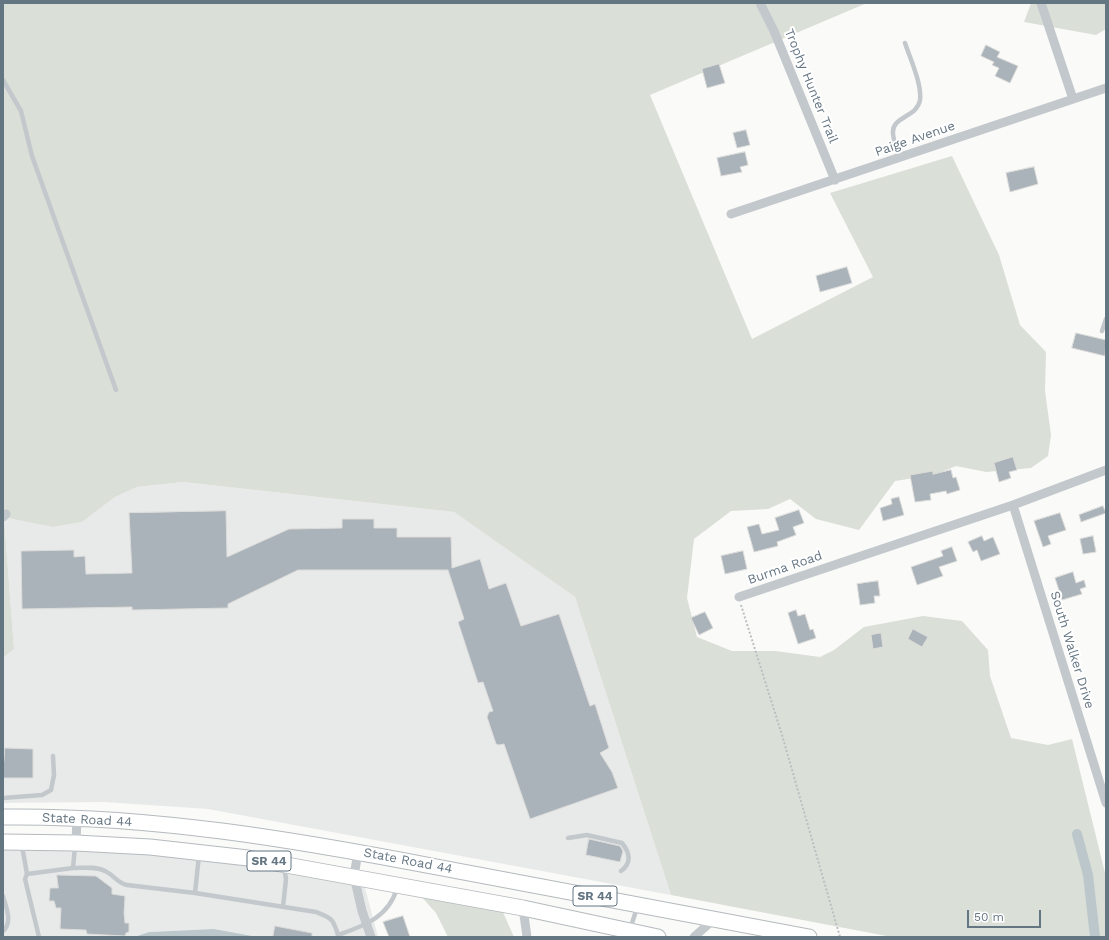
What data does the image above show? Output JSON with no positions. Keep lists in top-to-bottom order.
{
  "streets": {
    "main road": ["State Road 44", "SR 44"],
    "street": [
      "Trophy Hunter Trail",
      "Paige Avenue",
      "Burma Road",
      "South Walker Drive"
    ]
  },
  "crossings": [
    ["Trophy Hunter Trail", "Paige Avenue"],
    ["Burma Road", "South Walker Drive"]
  ],
  "scale_bar": "50 m"
}
